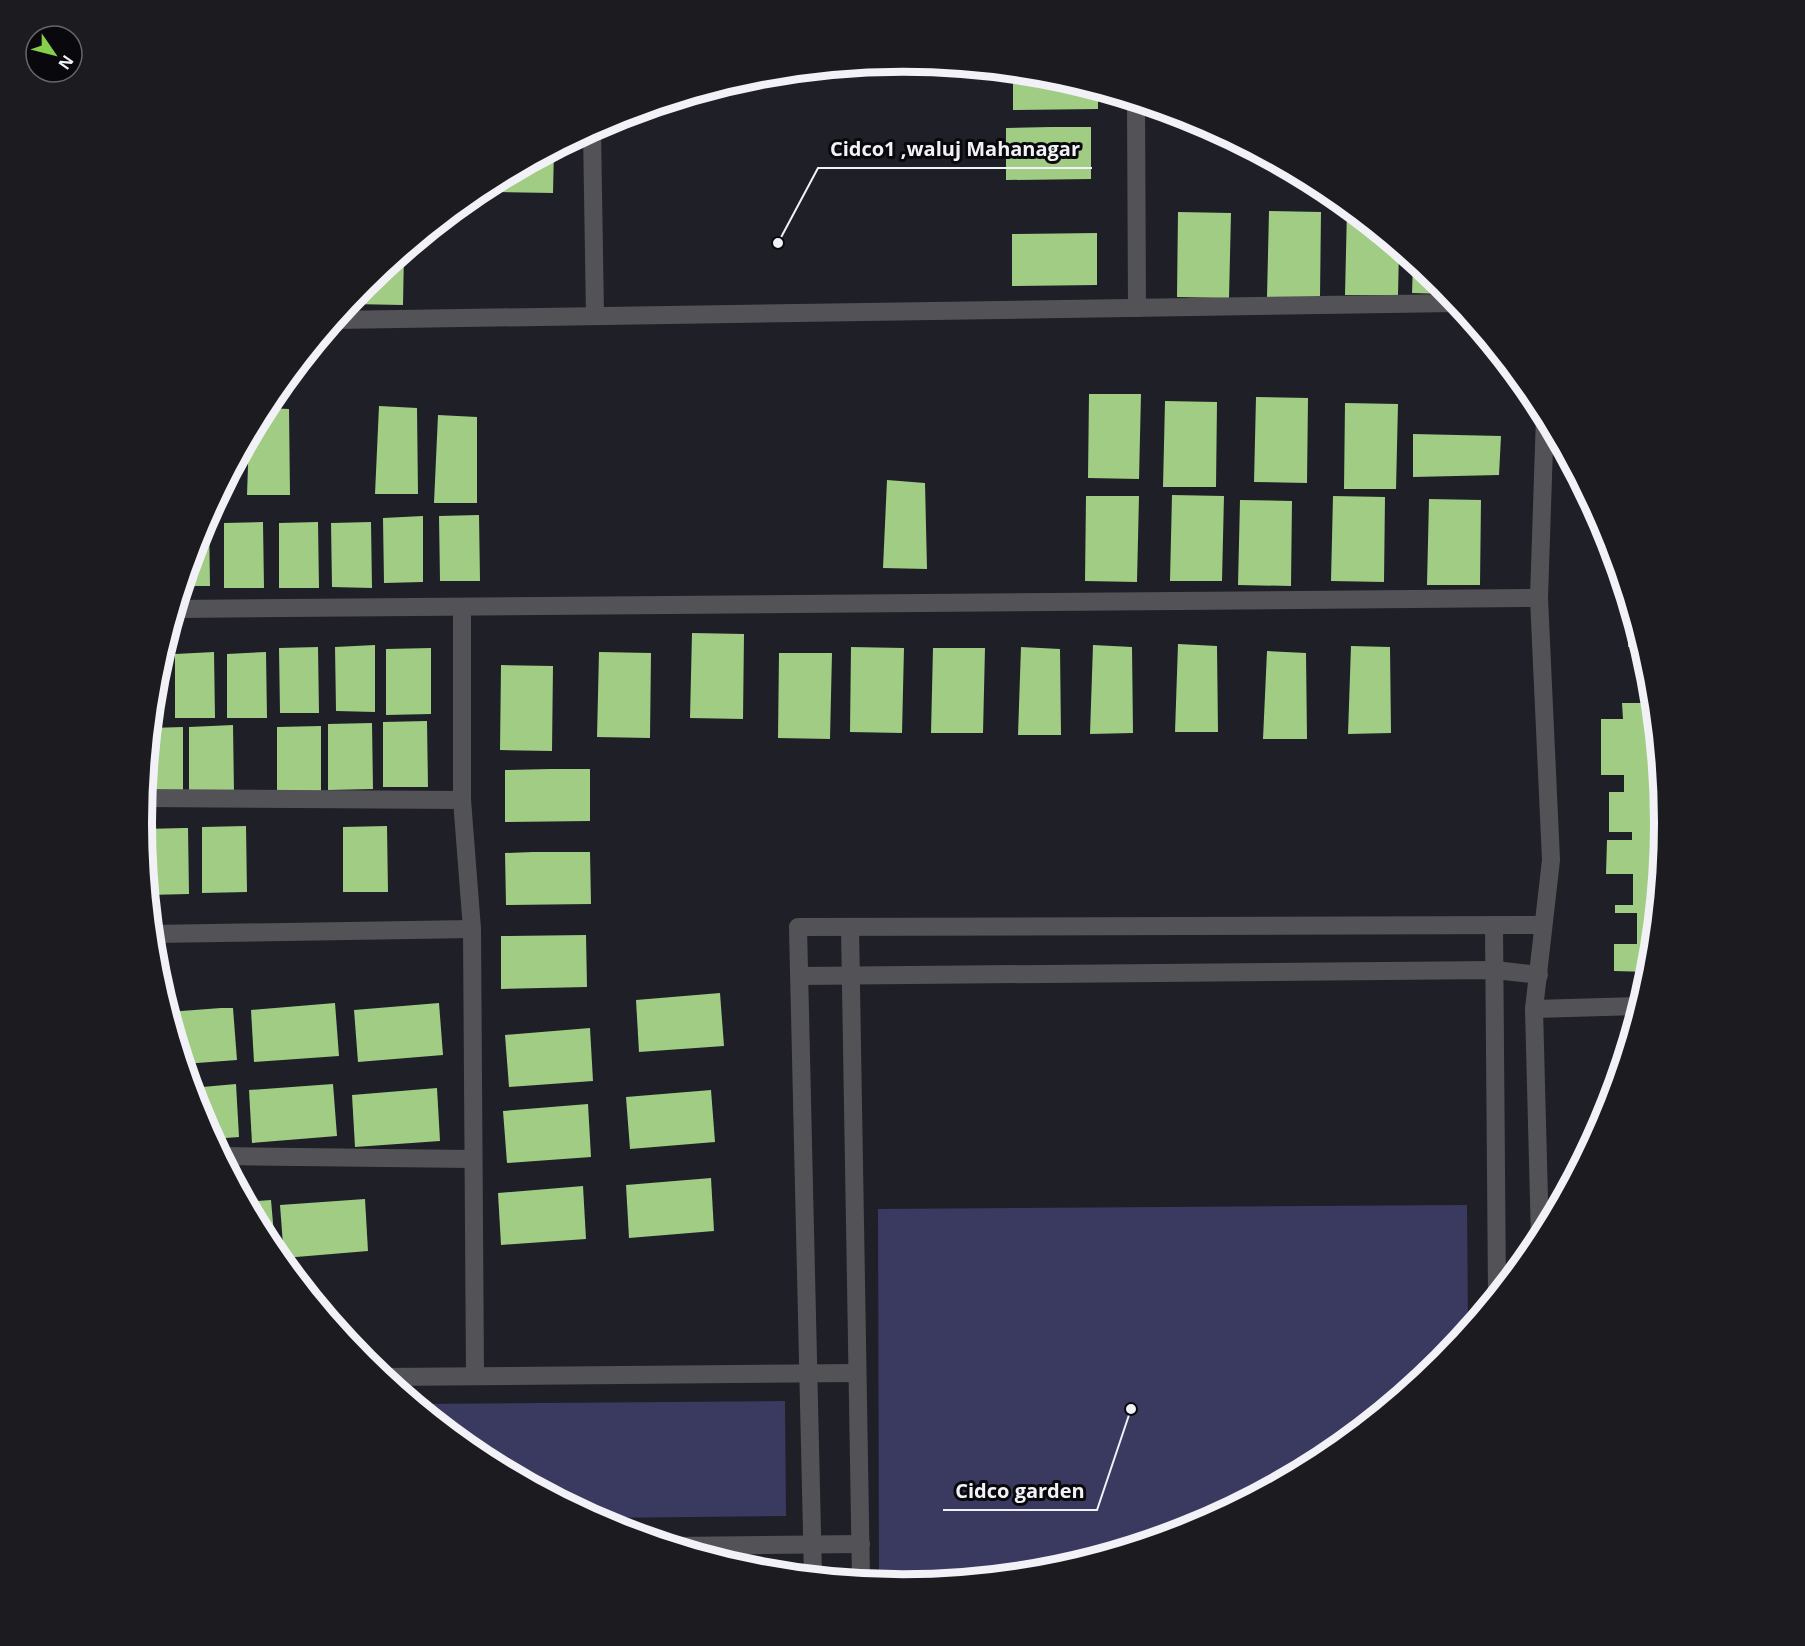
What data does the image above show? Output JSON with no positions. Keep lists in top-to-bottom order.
{
  "places": ["Cidco1 ,waluj Mahanagar", "Cidco garden"],
  "north": "bottom right"
}
